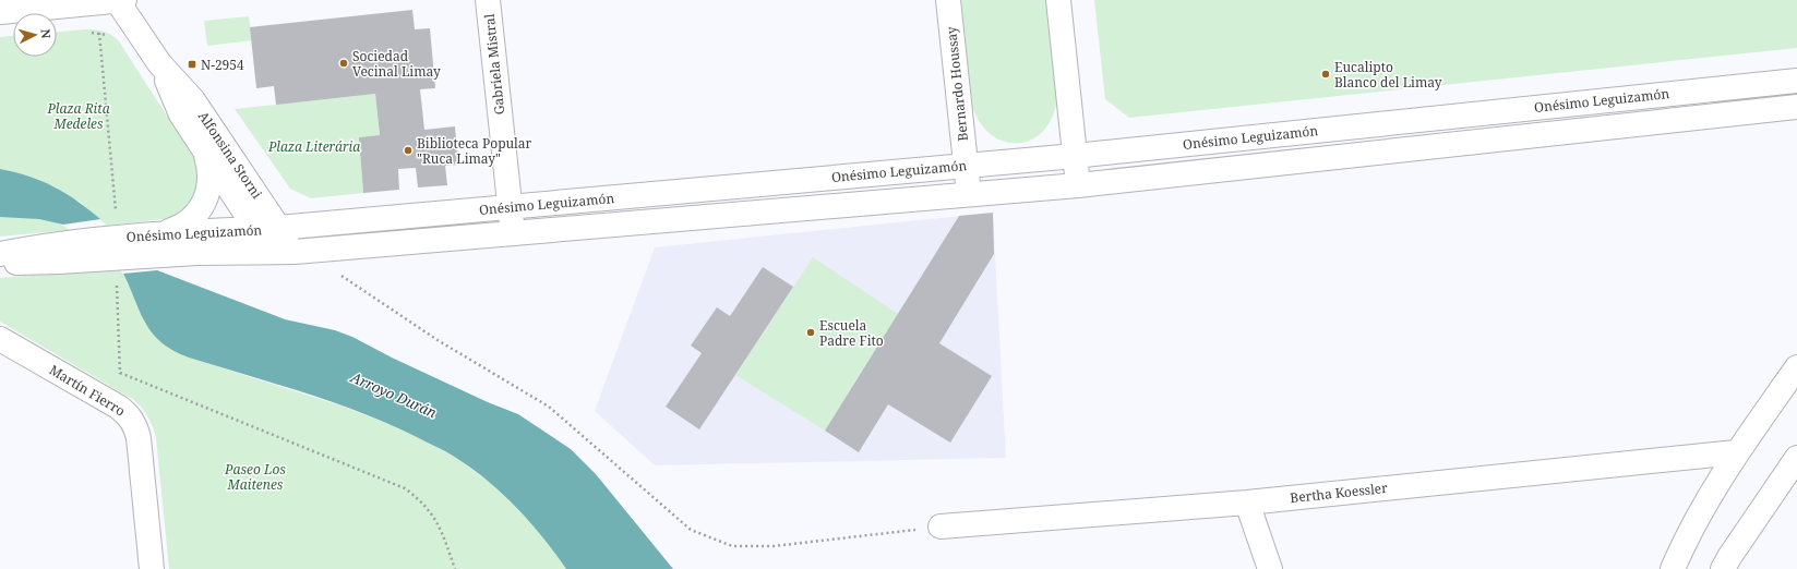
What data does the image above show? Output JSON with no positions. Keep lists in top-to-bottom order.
{
  "streets": {
    "street": [
      "Gabriela Mistral",
      "Bernardo Houssay",
      "Onésimo Leguizamón",
      "Alfonsina Storni",
      "Martín Fierro",
      "Bertha Koessler"
    ]
  },
  "crossings": [
    ["Gabriela Mistral", "Onésimo Leguizamón"],
    ["Bernardo Houssay", "Onésimo Leguizamón"],
    ["Onésimo Leguizamón", "Alfonsina Storni"]
  ],
  "water": ["Arroyo Durán"],
  "parks": ["Plaza Rita Medeles", "Plaza Literária", "Paseo Los Maitenes"],
  "places": {
    "other": [
      "Sociedad Vecinal Limay",
      "Eucalipto Blanco del Limay",
      "Biblioteca Popular \"Ruca Limay\"",
      "Escuela Padre Fito"
    ],
    "transit": ["N-2954"]
  },
  "north": "right"
}
